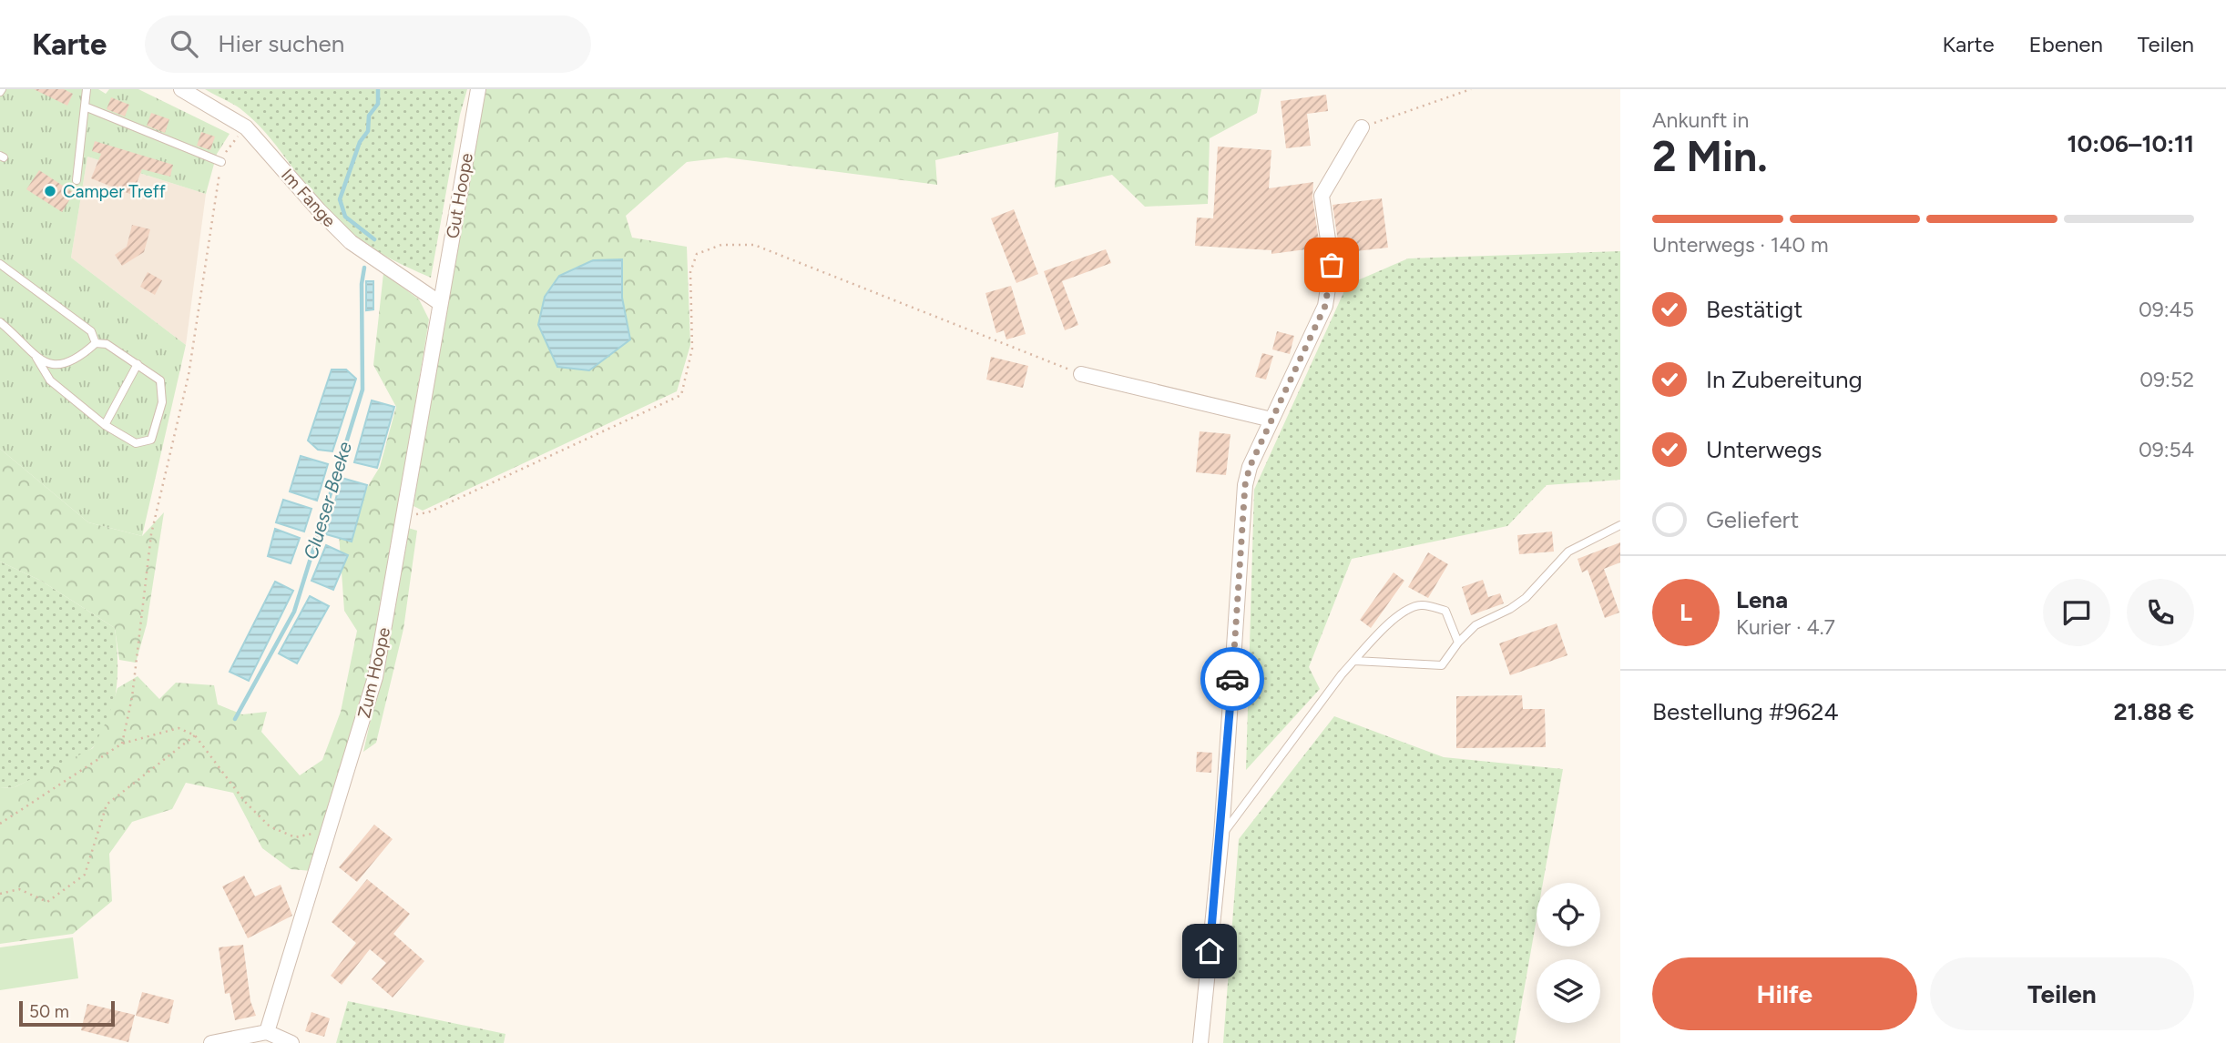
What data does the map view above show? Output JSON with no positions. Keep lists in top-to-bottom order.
{
  "streets": {
    "street": ["Gut Hoope", "Im Fange", "Zum Hoope"]
  },
  "crossings": [
    ["Gut Hoope", "Im Fange"],
    ["Gut Hoope", "Zum Hoope"],
    ["Im Fange", "Zum Hoope"]
  ],
  "water": ["Clueser Beeke"],
  "places": ["Camper Treff"],
  "scale_bar": "50 m",
  "page": {
    "header": "Karte",
    "search": "Hier suchen",
    "nav": ["Karte", "Ebenen", "Teilen"],
    "heading": ["2 Min.", "Ankunft in", "10:06–10:11"],
    "panel": [
      "Lena",
      "Kurier · 4.7",
      "Bestellung #9624",
      "21.88 €"
    ],
    "bar": "Unterwegs · 140 m",
    "list": [
      ["Bestätigt", "09:45"],
      ["In Zubereitung", "09:52"],
      ["Unterwegs", "09:54"],
      "Geliefert"
    ],
    "round": "L",
    "buttons": ["Hilfe", "Teilen"],
    "scale": "50 m"
  }
}
